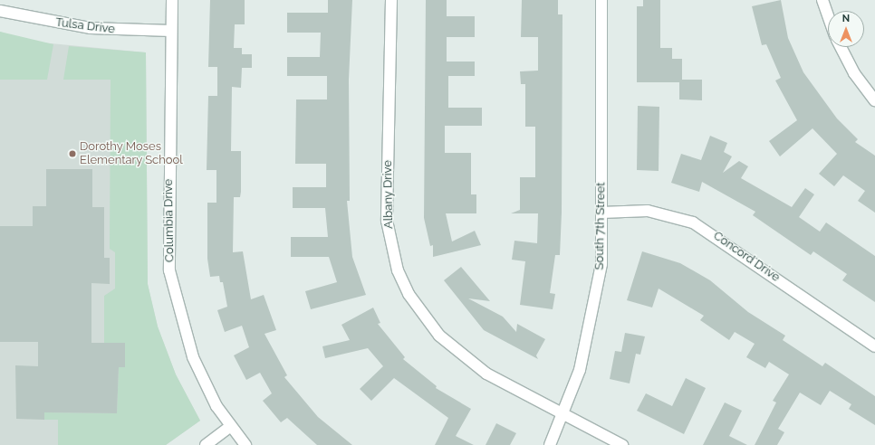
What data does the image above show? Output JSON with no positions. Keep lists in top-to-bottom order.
{
  "streets": {
    "street": [
      "Tulsa Drive",
      "Albany Drive",
      "Columbia Drive",
      "South 7th Street",
      "Concord Drive"
    ]
  },
  "crossings": [
    ["Tulsa Drive", "Columbia Drive"],
    ["Albany Drive", "South 7th Street"],
    ["South 7th Street", "Concord Drive"]
  ],
  "places": ["Dorothy Moses Elementary School"],
  "north": "top"
}
